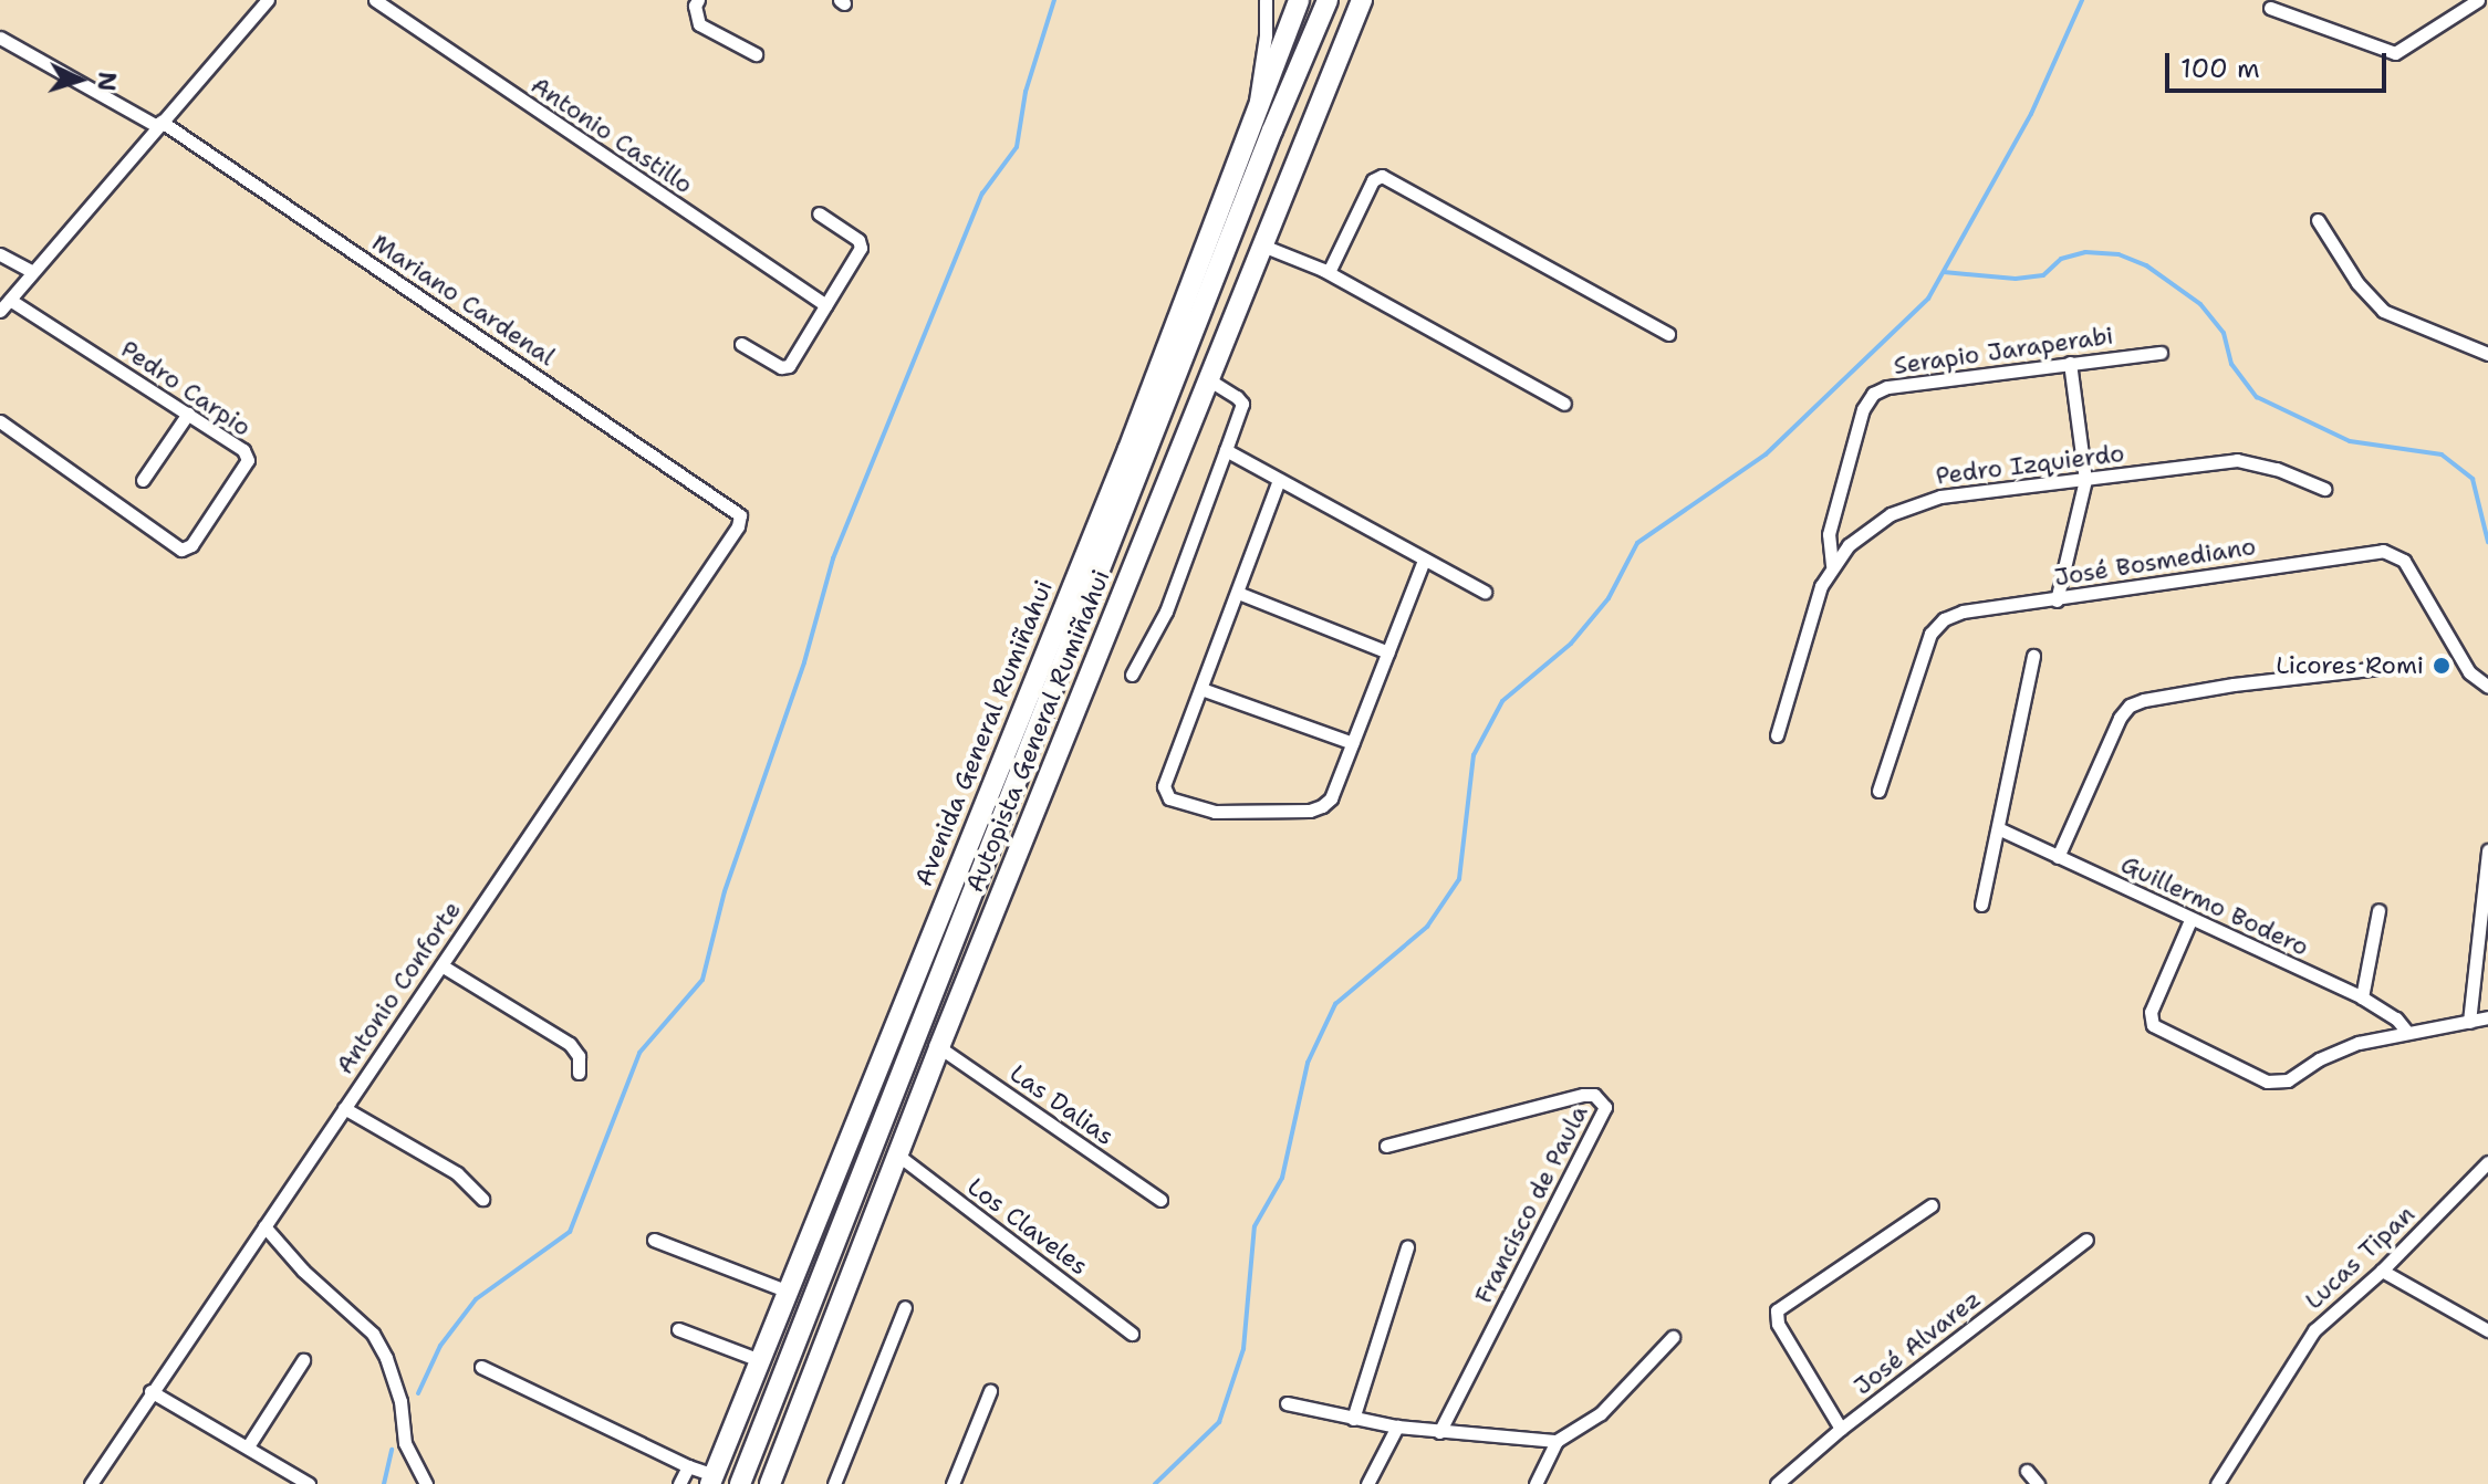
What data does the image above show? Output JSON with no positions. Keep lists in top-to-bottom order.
{
  "streets": {
    "main road": ["Autopista General Rumiñahui", "Avenida General Rumiñahui"],
    "street": [
      "Antonio Castillo",
      "Mariano Cardenal",
      "Serapio Jaraperabi",
      "Pedro Carpio",
      "Pedro Izquierdo",
      "José Bosmediano",
      "Guillermo Bodero",
      "Antonio Conforte",
      "Las Dalias",
      "Francisco de Paula",
      "Los Claveles",
      "Lucas Tipan",
      "José Alvarez"
    ]
  },
  "crossings": [
    ["Mariano Cardenal", "Antonio Conforte"],
    ["Serapio Jaraperabi", "Pedro Izquierdo"],
    ["Autopista General Rumiñahui", "Las Dalias"],
    ["Autopista General Rumiñahui", "Los Claveles"]
  ],
  "places": ["Licores Romi"],
  "scale_bar": "100 m",
  "north": "right"
}
